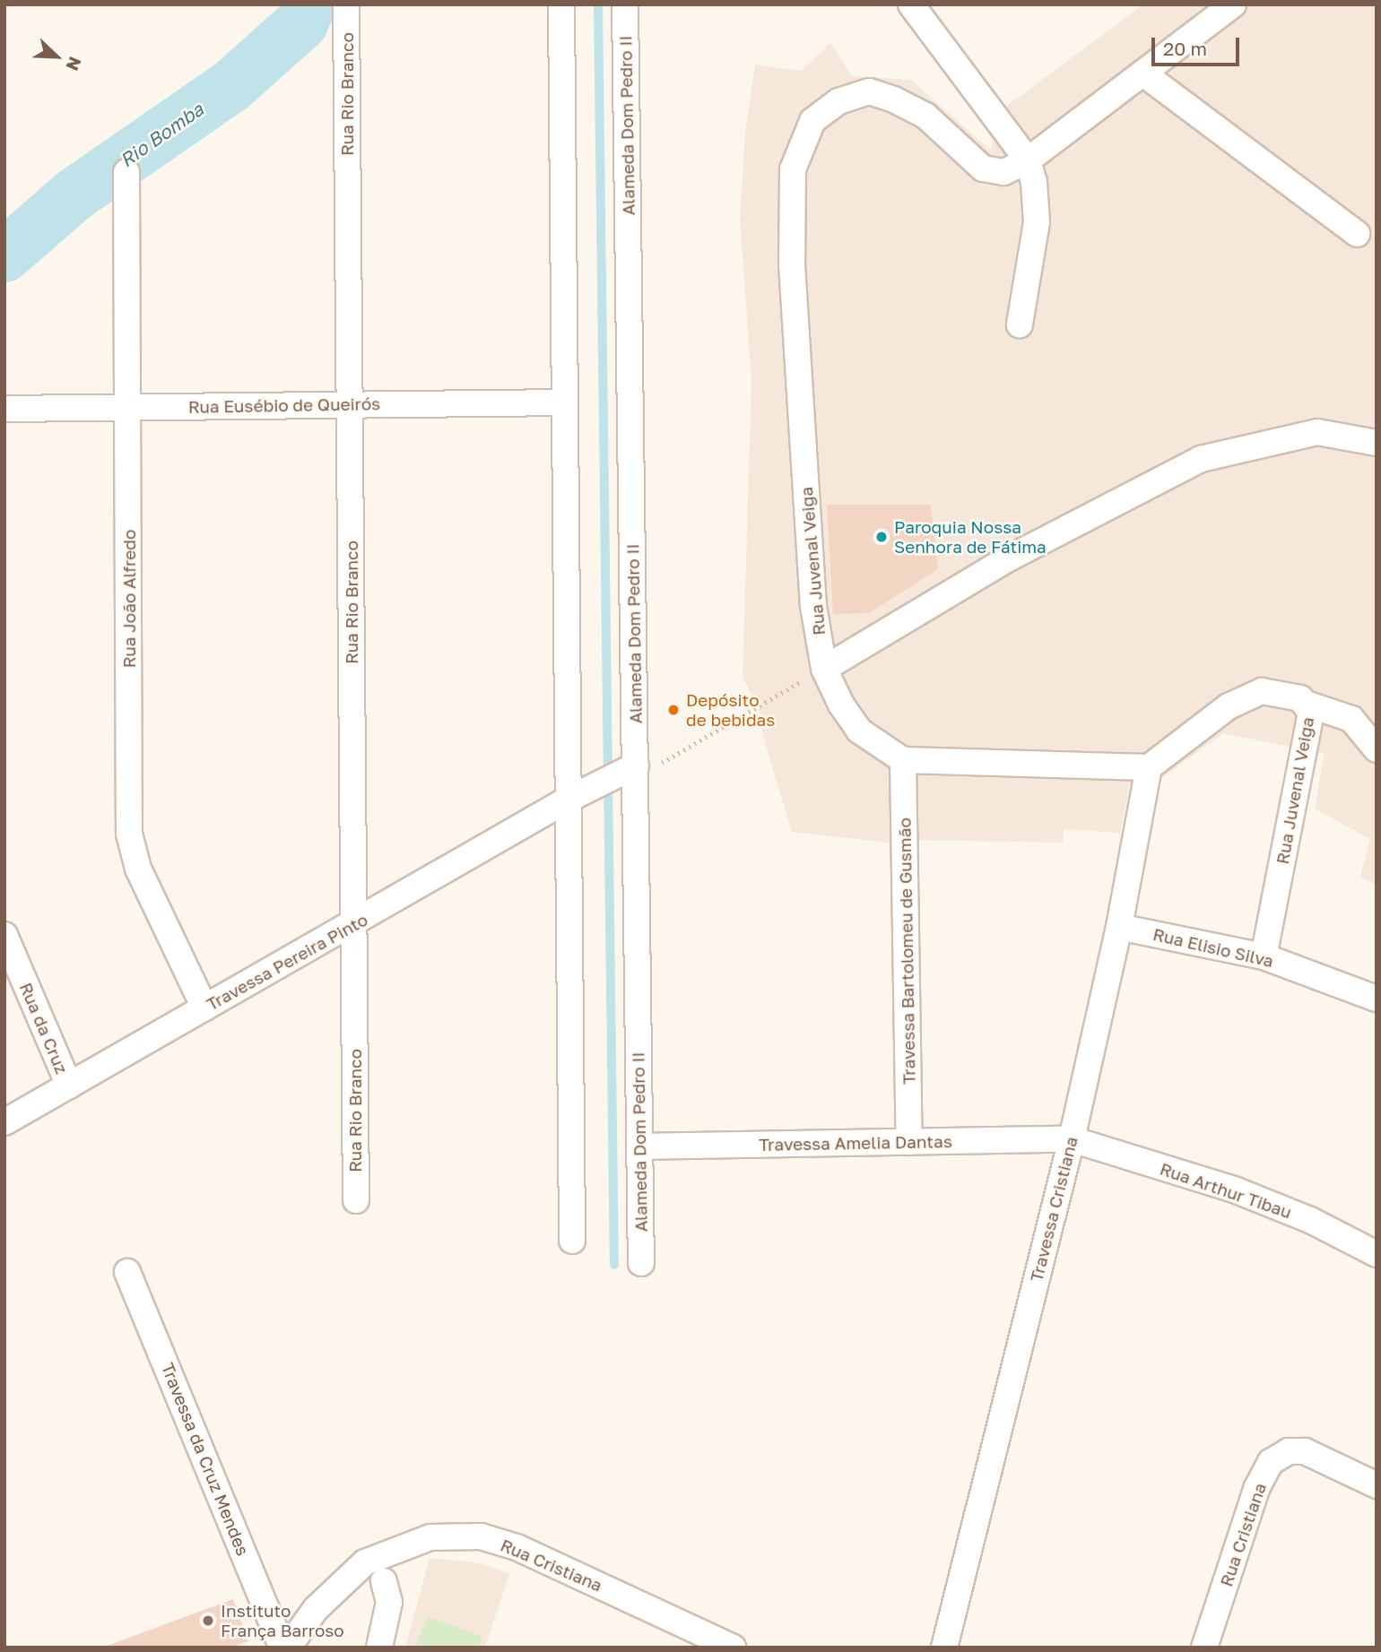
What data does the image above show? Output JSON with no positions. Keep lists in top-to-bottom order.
{
  "streets": {
    "street": [
      "Rua Rio Branco",
      "Alameda Dom Pedro II",
      "Rua Eusébio de Queirós",
      "Rua Juvenal Veiga",
      "Rua João Alfredo",
      "Rua Elisio Silva",
      "Travessa Bartolomeu de Gusmão",
      "Travessa Pereira Pinto",
      "Rua da Cruz",
      "Travessa Amelia Dantas",
      "Rua Arthur Tibau",
      "Travessa Cristiana",
      "Travessa da Cruz Mendes",
      "Rua Cristiana"
    ]
  },
  "crossings": [
    ["Rua Rio Branco", "Rua Eusébio de Queirós"],
    ["Rua Rio Branco", "Travessa Pereira Pinto"],
    ["Alameda Dom Pedro II", "Travessa Amelia Dantas"],
    ["Rua Eusébio de Queirós", "Rua João Alfredo"],
    ["Rua Juvenal Veiga", "Rua Elisio Silva"],
    ["Rua Juvenal Veiga", "Travessa Bartolomeu de Gusmão"],
    ["Rua Juvenal Veiga", "Travessa Cristiana"],
    ["Rua João Alfredo", "Travessa Pereira Pinto"],
    ["Rua Elisio Silva", "Travessa Cristiana"],
    ["Travessa Bartolomeu de Gusmão", "Travessa Amelia Dantas"],
    ["Travessa Pereira Pinto", "Rua da Cruz"],
    ["Travessa Amelia Dantas", "Rua Arthur Tibau"],
    ["Travessa Amelia Dantas", "Travessa Cristiana"],
    ["Rua Arthur Tibau", "Travessa Cristiana"]
  ],
  "water": ["Rio Bomba"],
  "places": ["Paroquia Nossa Senhora de Fátima", "Depósito de bebidas", "Instituto França Barroso"],
  "scale_bar": "20 m",
  "north": "bottom right"
}
